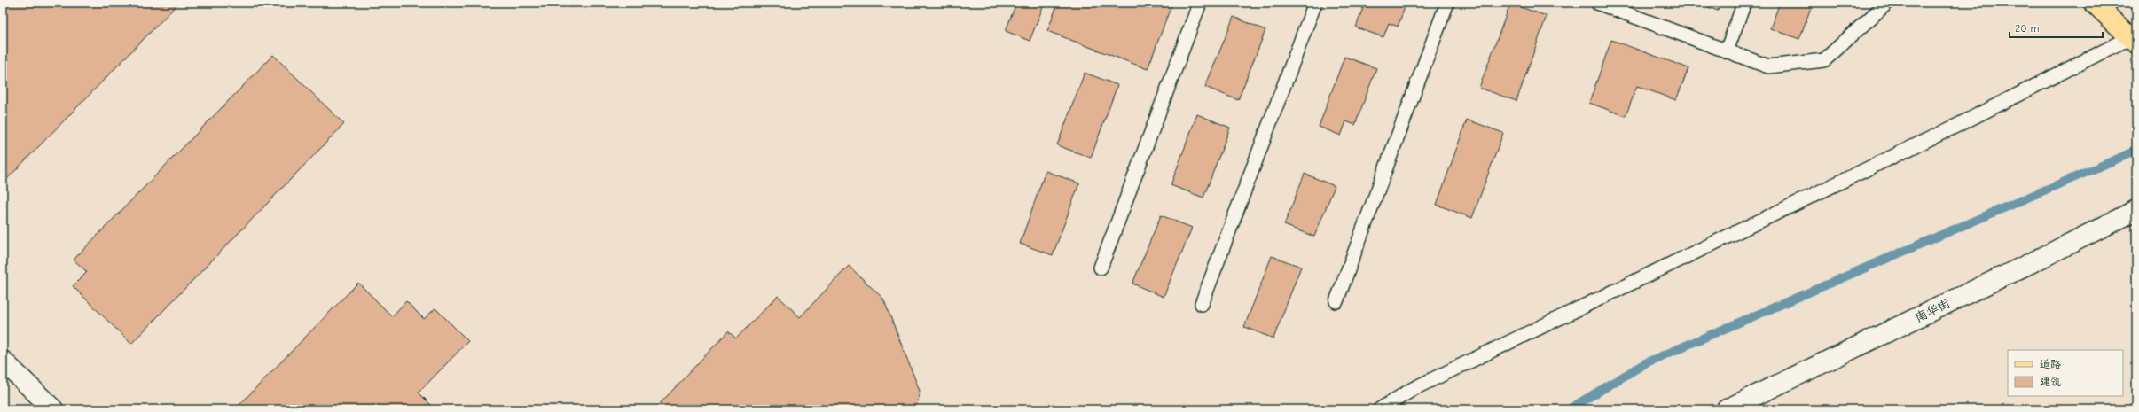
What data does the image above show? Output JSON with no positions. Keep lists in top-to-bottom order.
{
  "streets": {
    "street": ["南华街"]
  },
  "legend": ["道路", "建筑"],
  "scale_bar": "20 m"
}
